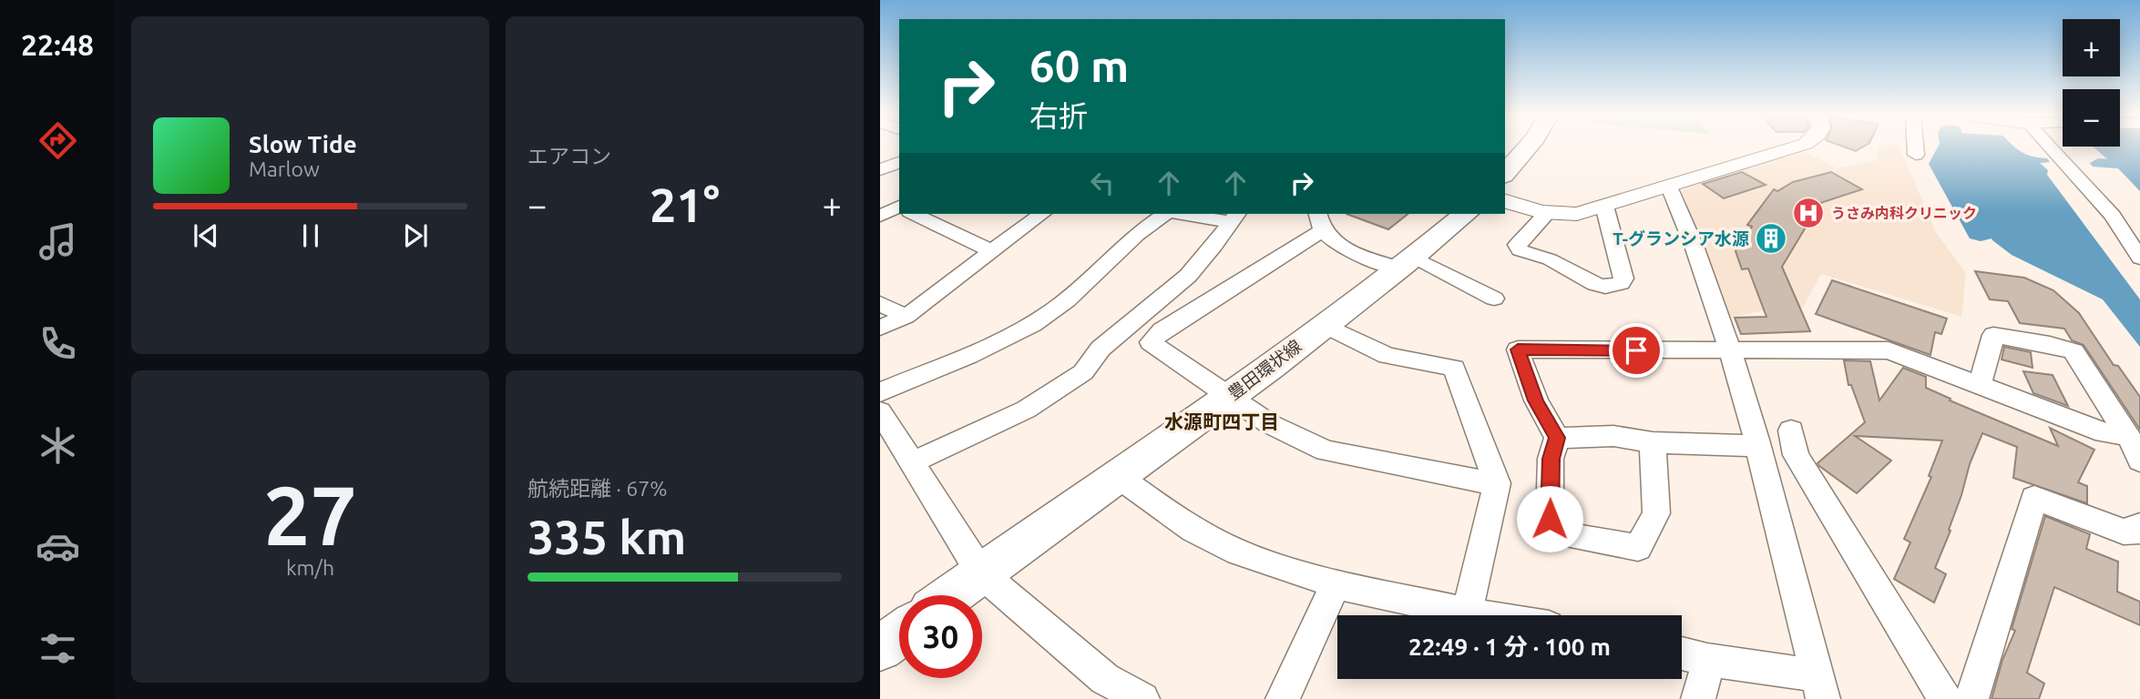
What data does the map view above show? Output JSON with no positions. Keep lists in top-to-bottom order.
{
  "streets": {
    "main road": ["豊田環状線"]
  },
  "districts": ["水源町四丁目"],
  "places": {
    "hospital": ["うさみ内科クリニック"],
    "building": ["T-グランシア水源"]
  },
  "page": {
    "tabs": "22:48",
    "tile": [
      "エアコン",
      ["27", "km/h"],
      ["航続距離 · 67%", "335 km"]
    ],
    "map_buttons": ["+", "−"],
    "turn": ["60 m", "右折"],
    "song": ["Slow Tide", "Marlow"],
    "heat": ["−", "21°", "+"],
    "limit": "30",
    "trip": "22:49 · 1 分 · 100 m"
  }
}
